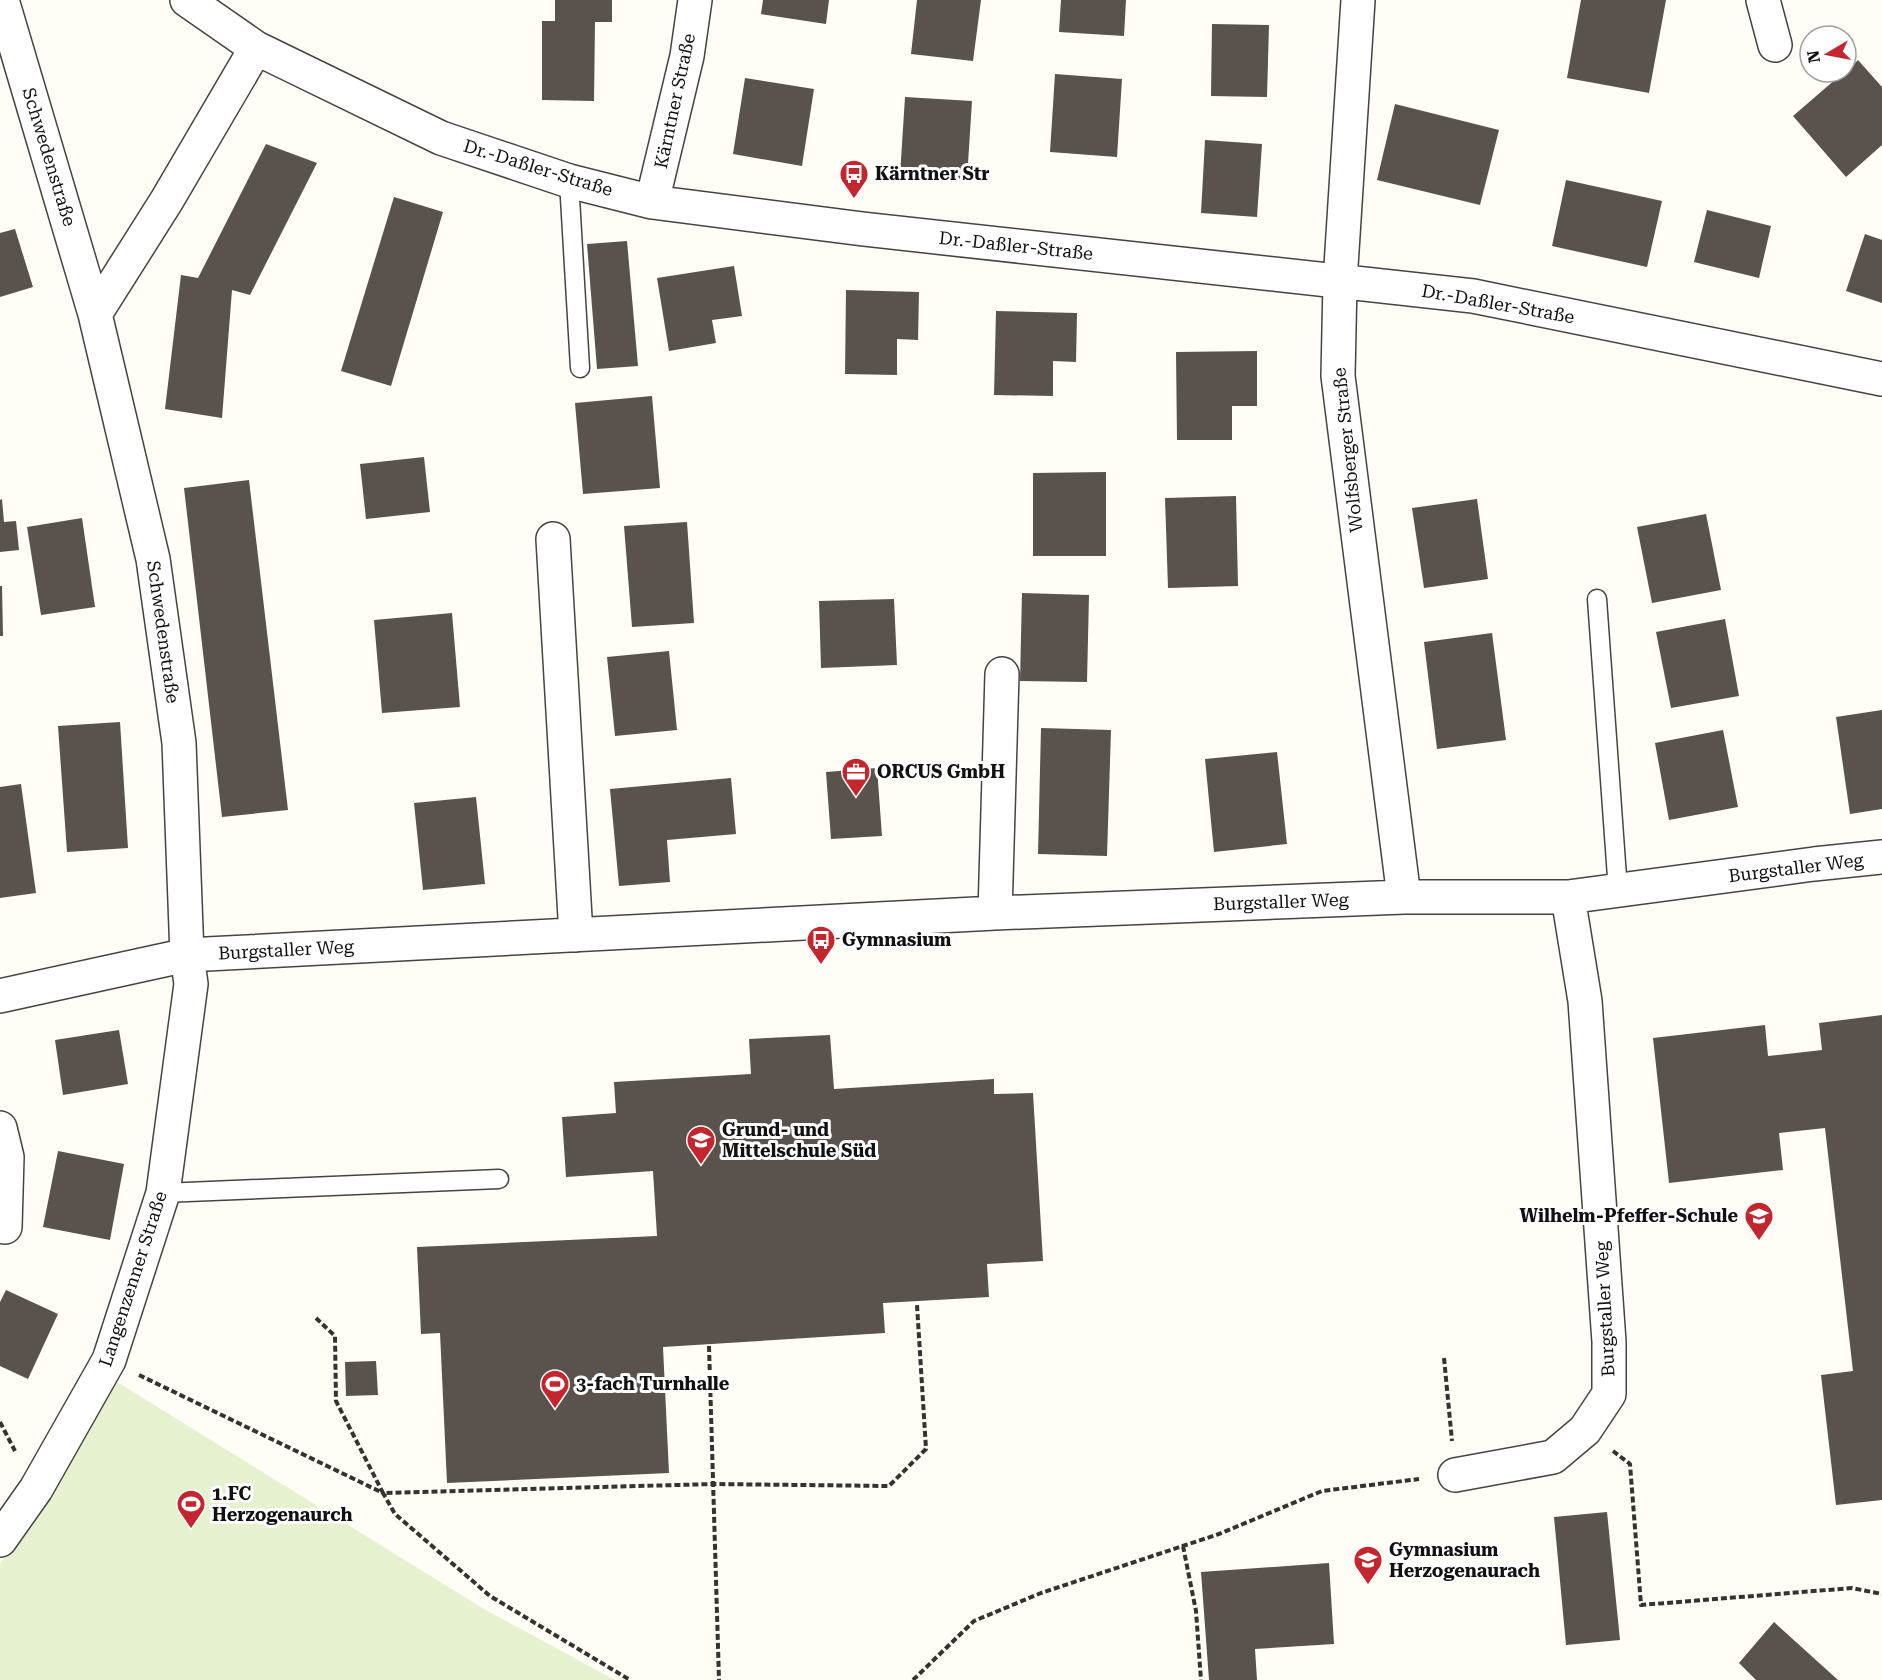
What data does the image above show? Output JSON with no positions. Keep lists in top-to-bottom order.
{
  "streets": {
    "street": [
      "Kärntner Straße",
      "Schwedenstraße",
      "Dr.-Daßler-Straße",
      "Wolfsberger Straße",
      "Burgstaller Weg",
      "Langenzenner Straße"
    ]
  },
  "crossings": [
    ["Kärntner Straße", "Dr.-Daßler-Straße"],
    ["Schwedenstraße", "Burgstaller Weg"],
    ["Schwedenstraße", "Langenzenner Straße"],
    ["Dr.-Daßler-Straße", "Wolfsberger Straße"],
    ["Wolfsberger Straße", "Burgstaller Weg"],
    ["Burgstaller Weg", "Langenzenner Straße"]
  ],
  "places": {
    "bus stop": ["Kärntner Str", "Gymnasium"],
    "office": ["ORCUS GmbH"],
    "school or university": ["Grund- und Mittelschule Süd", "Wilhelm-Pfeffer-Schule", "Gymnasium Herzogenaurach"],
    "sports": ["3-fach Turnhalle", "1.FC Herzogenaurch"]
  },
  "north": "left"
}
